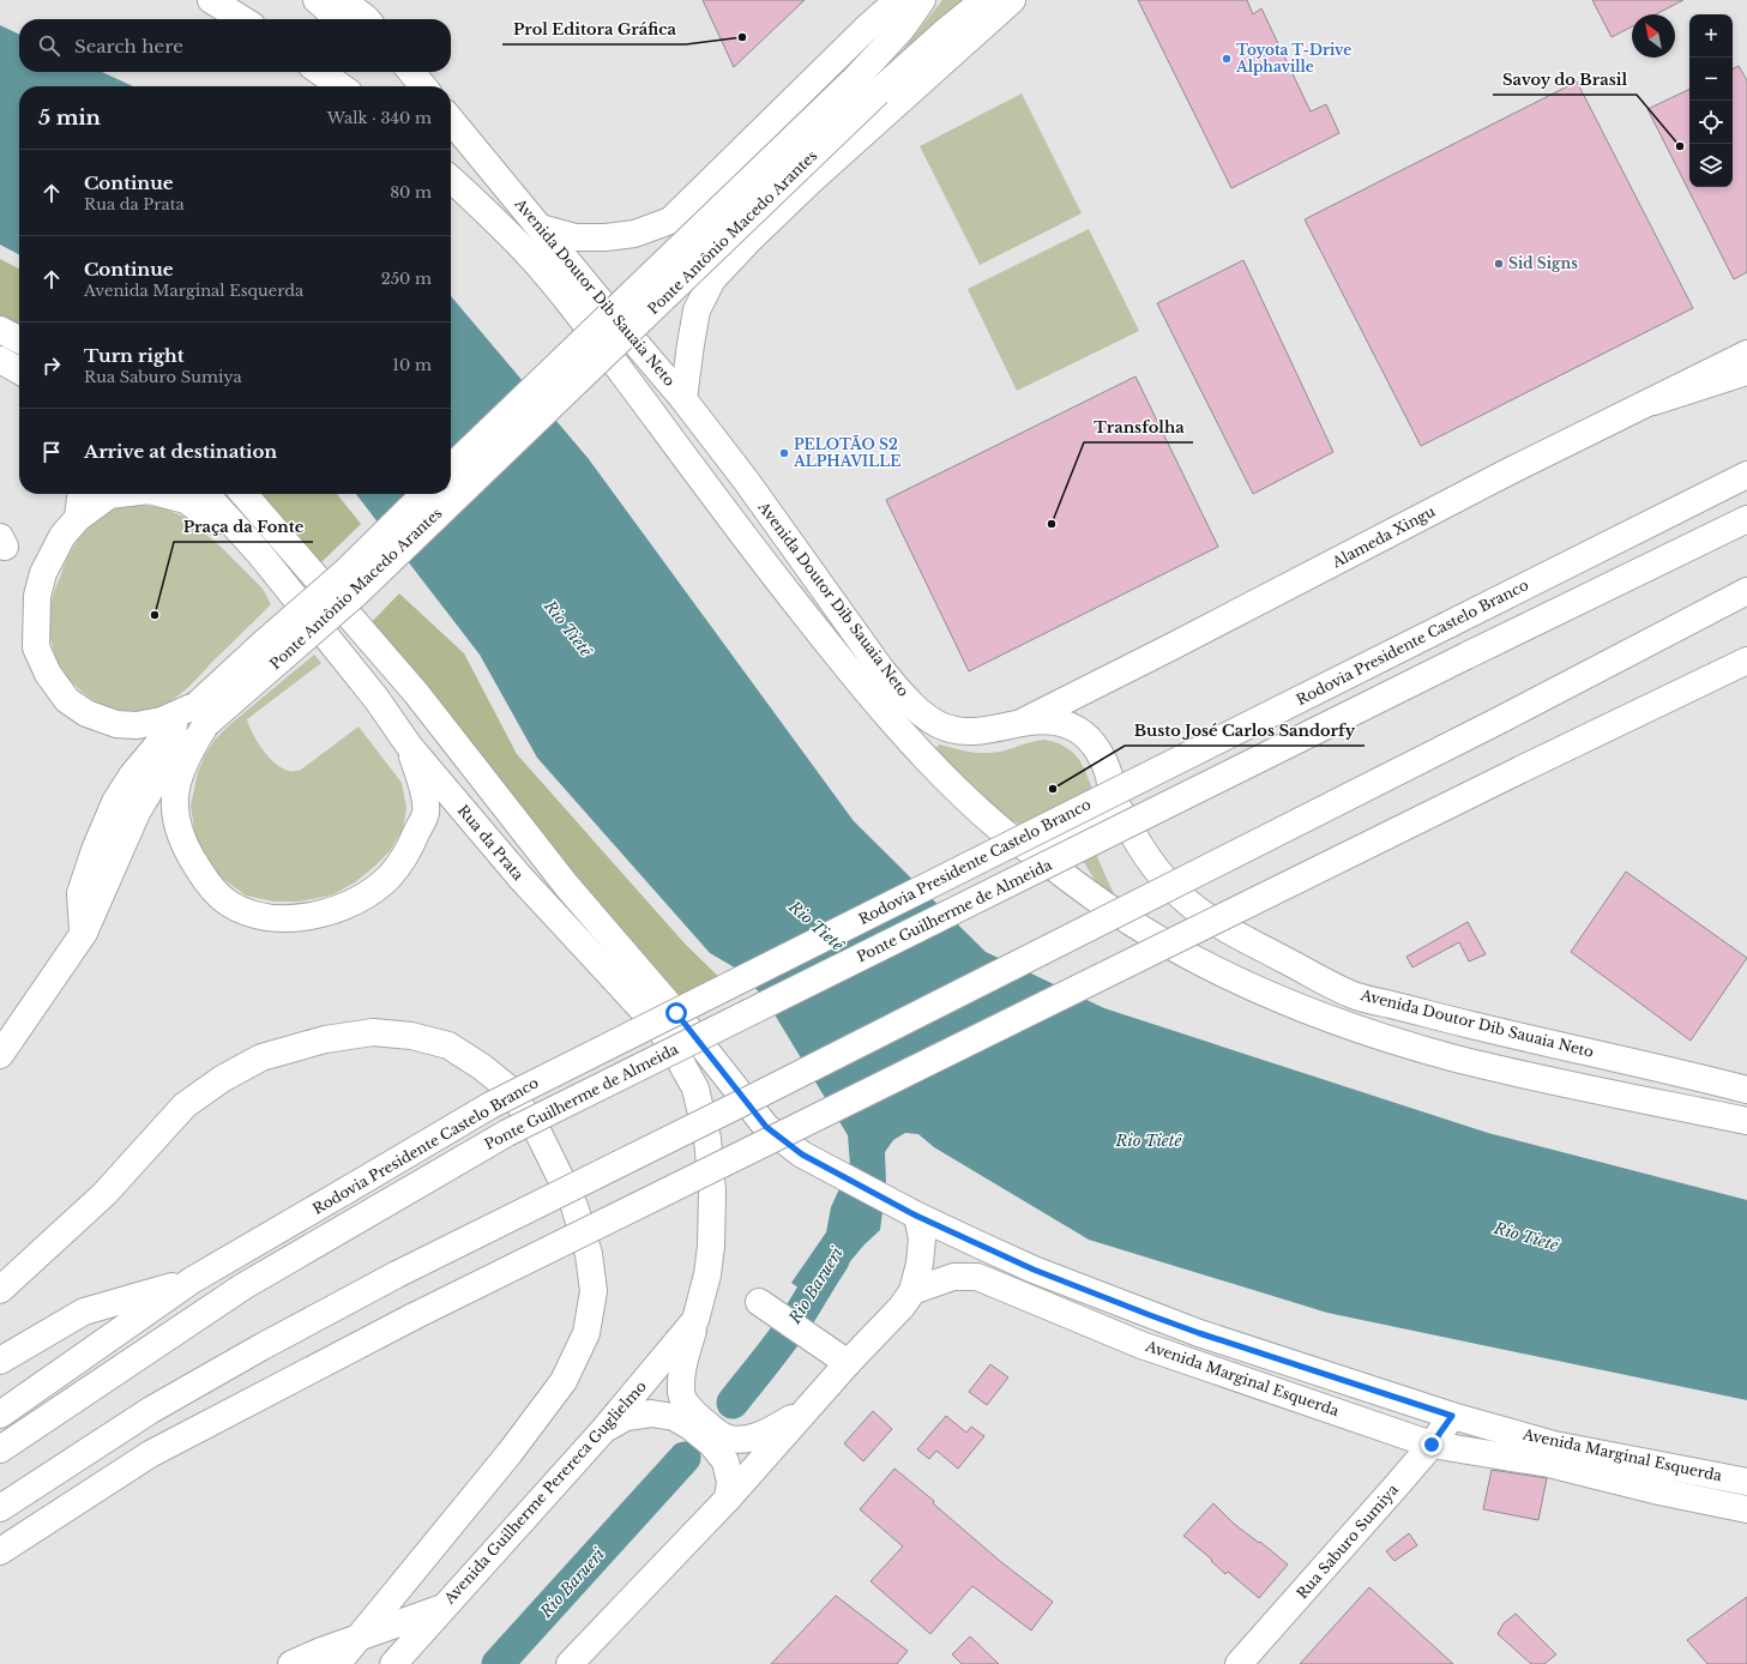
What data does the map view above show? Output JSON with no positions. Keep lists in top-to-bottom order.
{
  "streets": {
    "main road": [
      "Ponte Antônio Macedo Arantes",
      "Avenida Doutor Dib Sauaia Neto",
      "Alameda Xingu",
      "Rodovia Presidente Castelo Branco",
      "Rua da Prata",
      "Ponte Guilherme de Almeida",
      "Avenida Marginal Esquerda",
      "Avenida Guilherme Perereca Guglielmo",
      "Rua Saburo Sumiya"
    ]
  },
  "crossings": [
    ["Avenida Doutor Dib Sauaia Neto", "Alameda Xingu"],
    ["Rodovia Presidente Castelo Branco", "Ponte Guilherme de Almeida"],
    ["Rua da Prata", "Avenida Guilherme Perereca Guglielmo"],
    ["Avenida Marginal Esquerda", "Rua Saburo Sumiya"]
  ],
  "water": ["Rio Tietê", "Rio Barueri"],
  "places": [
    "Prol Editora Gráfica",
    "Toyota T-Drive Alphaville",
    "Savoy do Brasil",
    "Sid Signs",
    "PELOTÃO S2 ALPHAVILLE",
    "Transfolha",
    "Praça da Fonte",
    "Busto José Carlos Sandorfy"
  ],
  "north": "top left",
  "page": {
    "map_buttons": ["+", "−"],
    "search": "Search here",
    "heading": ["5 min", "Walk · 340 m"],
    "list": [
      ["Continue", "Rua da Prata", "80 m"],
      ["Continue", "Avenida Marginal Esquerda", "250 m"],
      ["Turn right", "Rua Saburo Sumiya", "10 m"],
      "Arrive at destination"
    ]
  }
}
